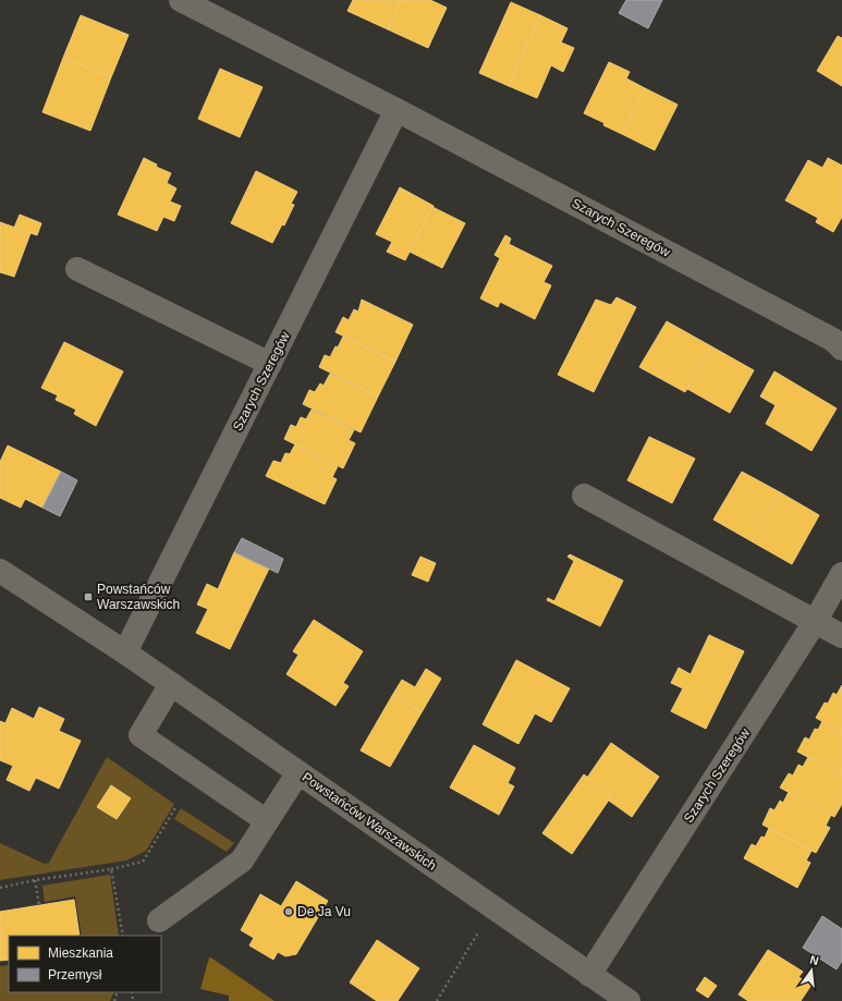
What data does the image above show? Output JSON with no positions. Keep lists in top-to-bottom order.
{
  "streets": {
    "street": ["Szarych Szeregów", "Powstańców Warszawskich"]
  },
  "crossings": [
    ["Szarych Szeregów", "Powstańców Warszawskich"]
  ],
  "places": {
    "transit": ["Powstańców Warszawskich"],
    "other": ["De Ja Vu"]
  },
  "legend": ["Mieszkania", "Przemysł"],
  "north": "top"
}
